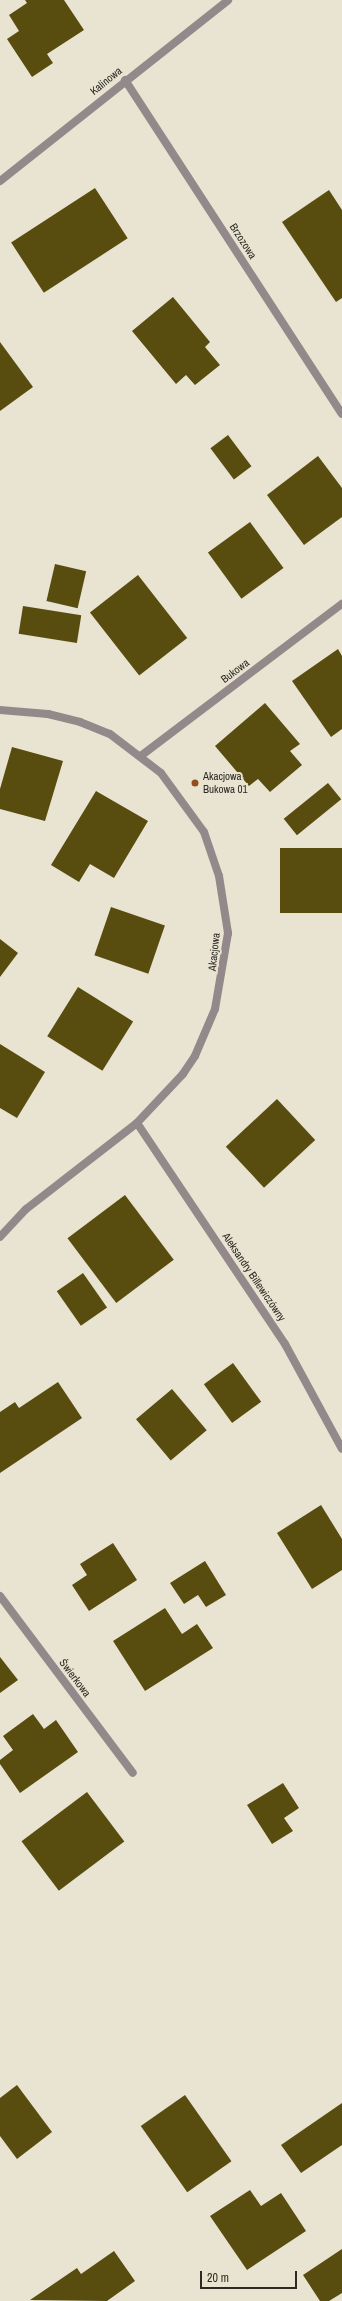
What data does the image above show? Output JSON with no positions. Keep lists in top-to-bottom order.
{
  "streets": {
    "street": [
      "Kalinowa",
      "Brzozowa",
      "Bukowa",
      "Akacjowa",
      "Aleksandry Billewiczówny",
      "Świerkowa"
    ]
  },
  "crossings": [
    ["Kalinowa", "Brzozowa"],
    ["Bukowa", "Akacjowa"],
    ["Akacjowa", "Aleksandry Billewiczówny"]
  ],
  "places": ["Akacjowa Bukowa 01"],
  "scale_bar": "20 m"
}
